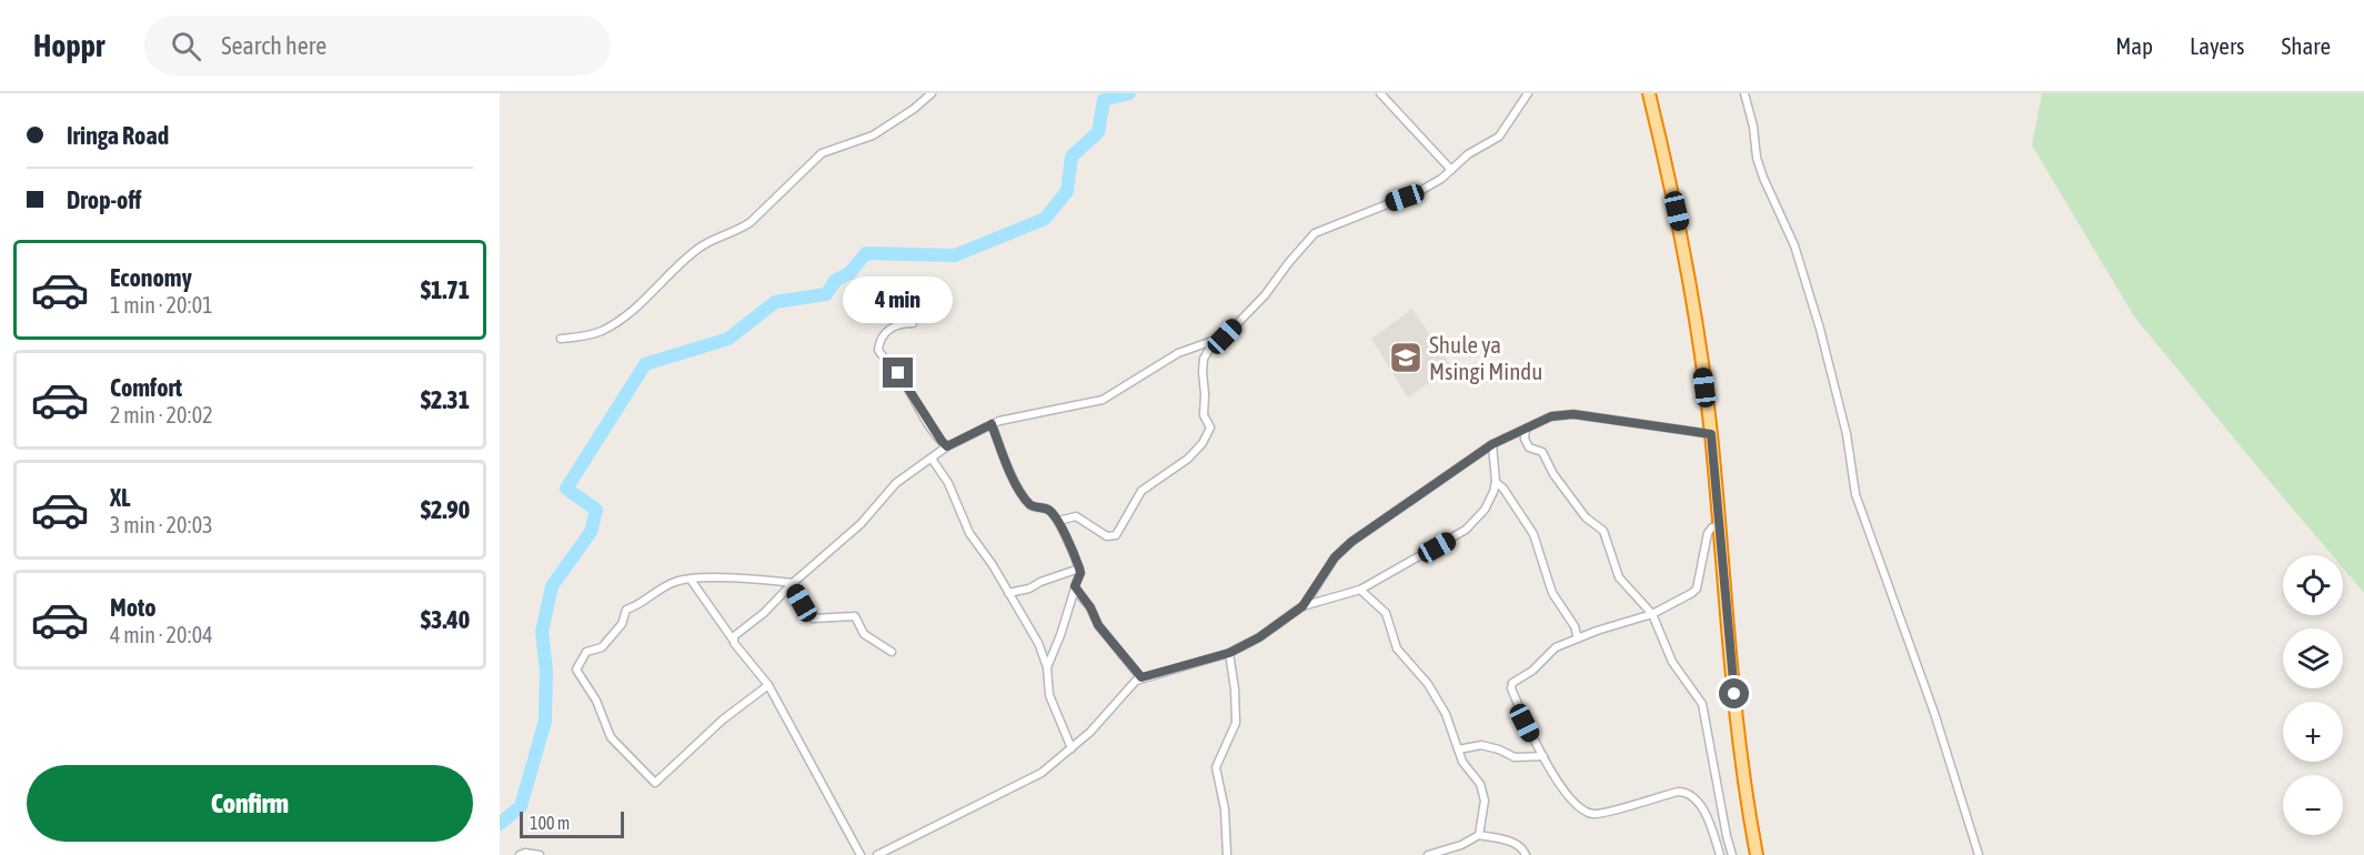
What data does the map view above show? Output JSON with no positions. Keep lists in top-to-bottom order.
{
  "places": {
    "school or university": ["Shule ya Msingi Mindu"]
  },
  "scale_bar": "100 m",
  "page": {
    "header": "Hoppr",
    "search": "Search here",
    "nav": ["Map", "Layers", "Share"],
    "banner": ["Iringa Road", "Drop-off"],
    "list": [
      {
        "name": "Economy",
        "note": "1 min · 20:01",
        "value": "$1.71"
      },
      {
        "name": "Comfort",
        "note": "2 min · 20:02",
        "value": "$2.31"
      },
      {
        "name": "XL",
        "note": "3 min · 20:03",
        "value": "$2.90"
      },
      {
        "name": "Moto",
        "note": "4 min · 20:04",
        "value": "$3.40"
      }
    ],
    "bubble": "4 min",
    "map_buttons": ["+", "−"],
    "buttons": "Confirm",
    "scale": "100 m"
  }
}
